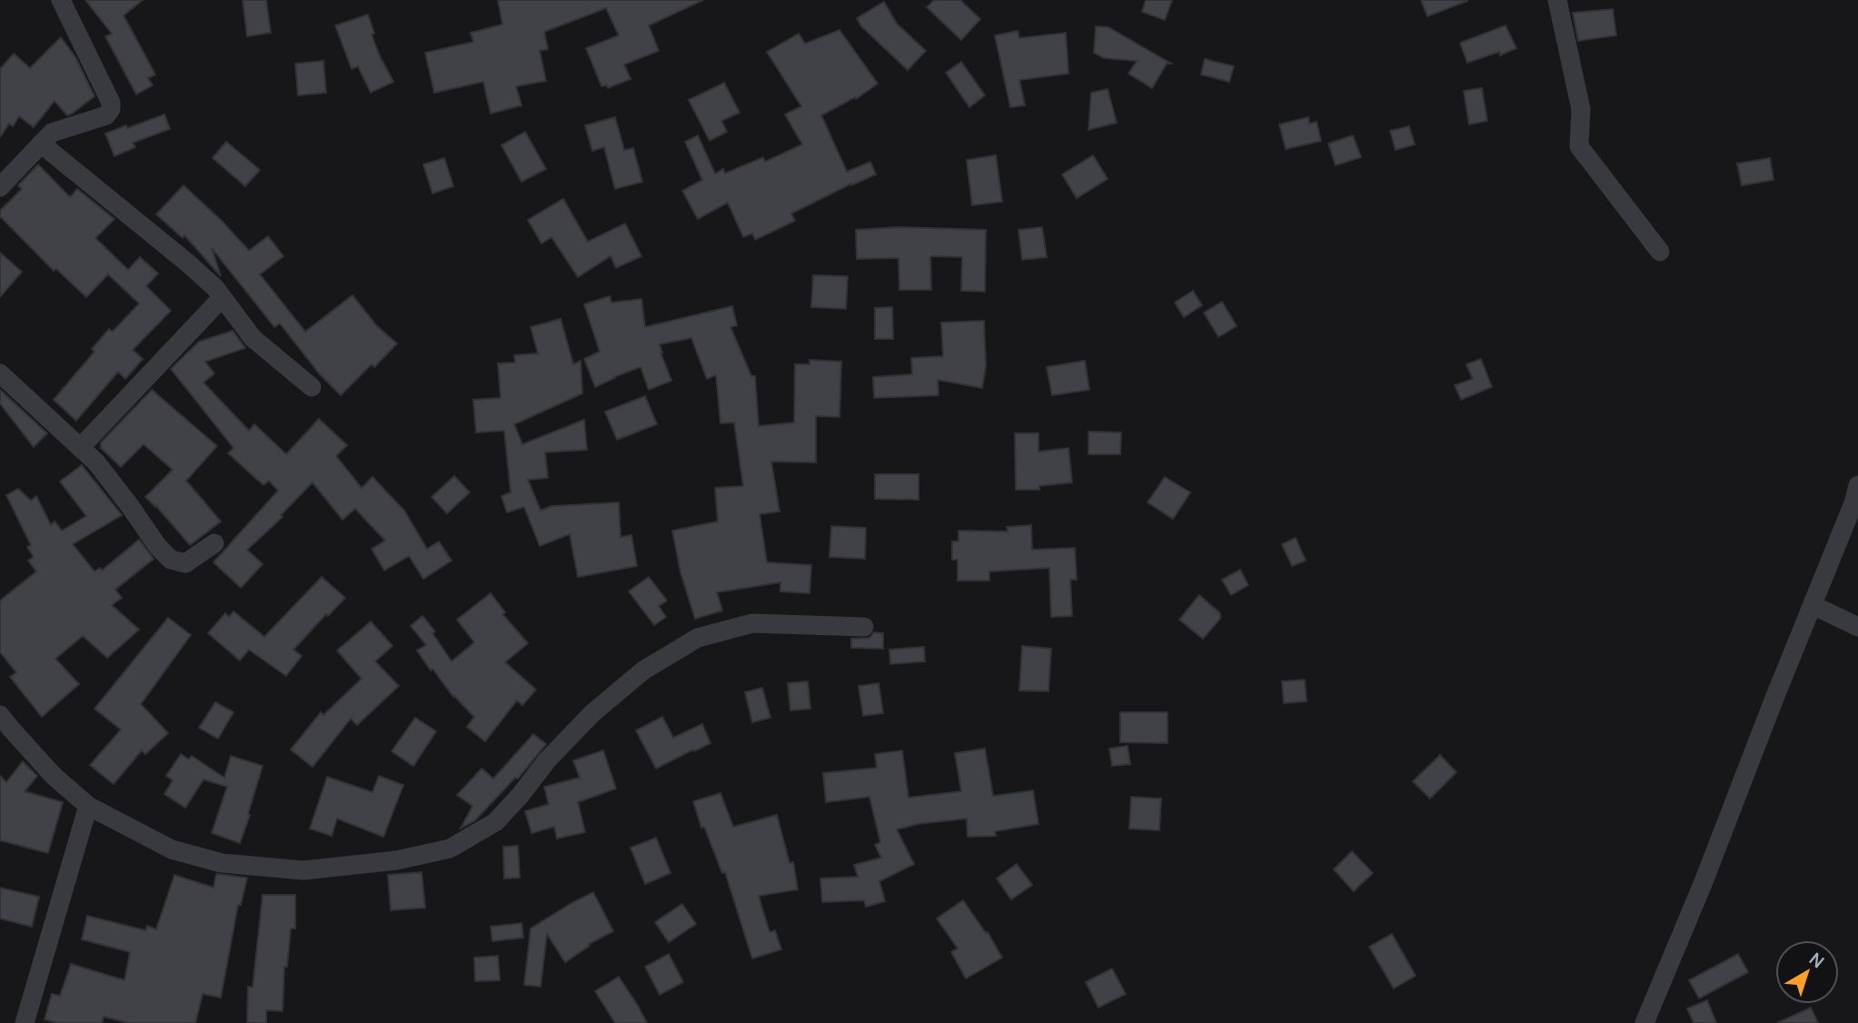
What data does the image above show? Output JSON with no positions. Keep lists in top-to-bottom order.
{
  "north": "top right"
}
